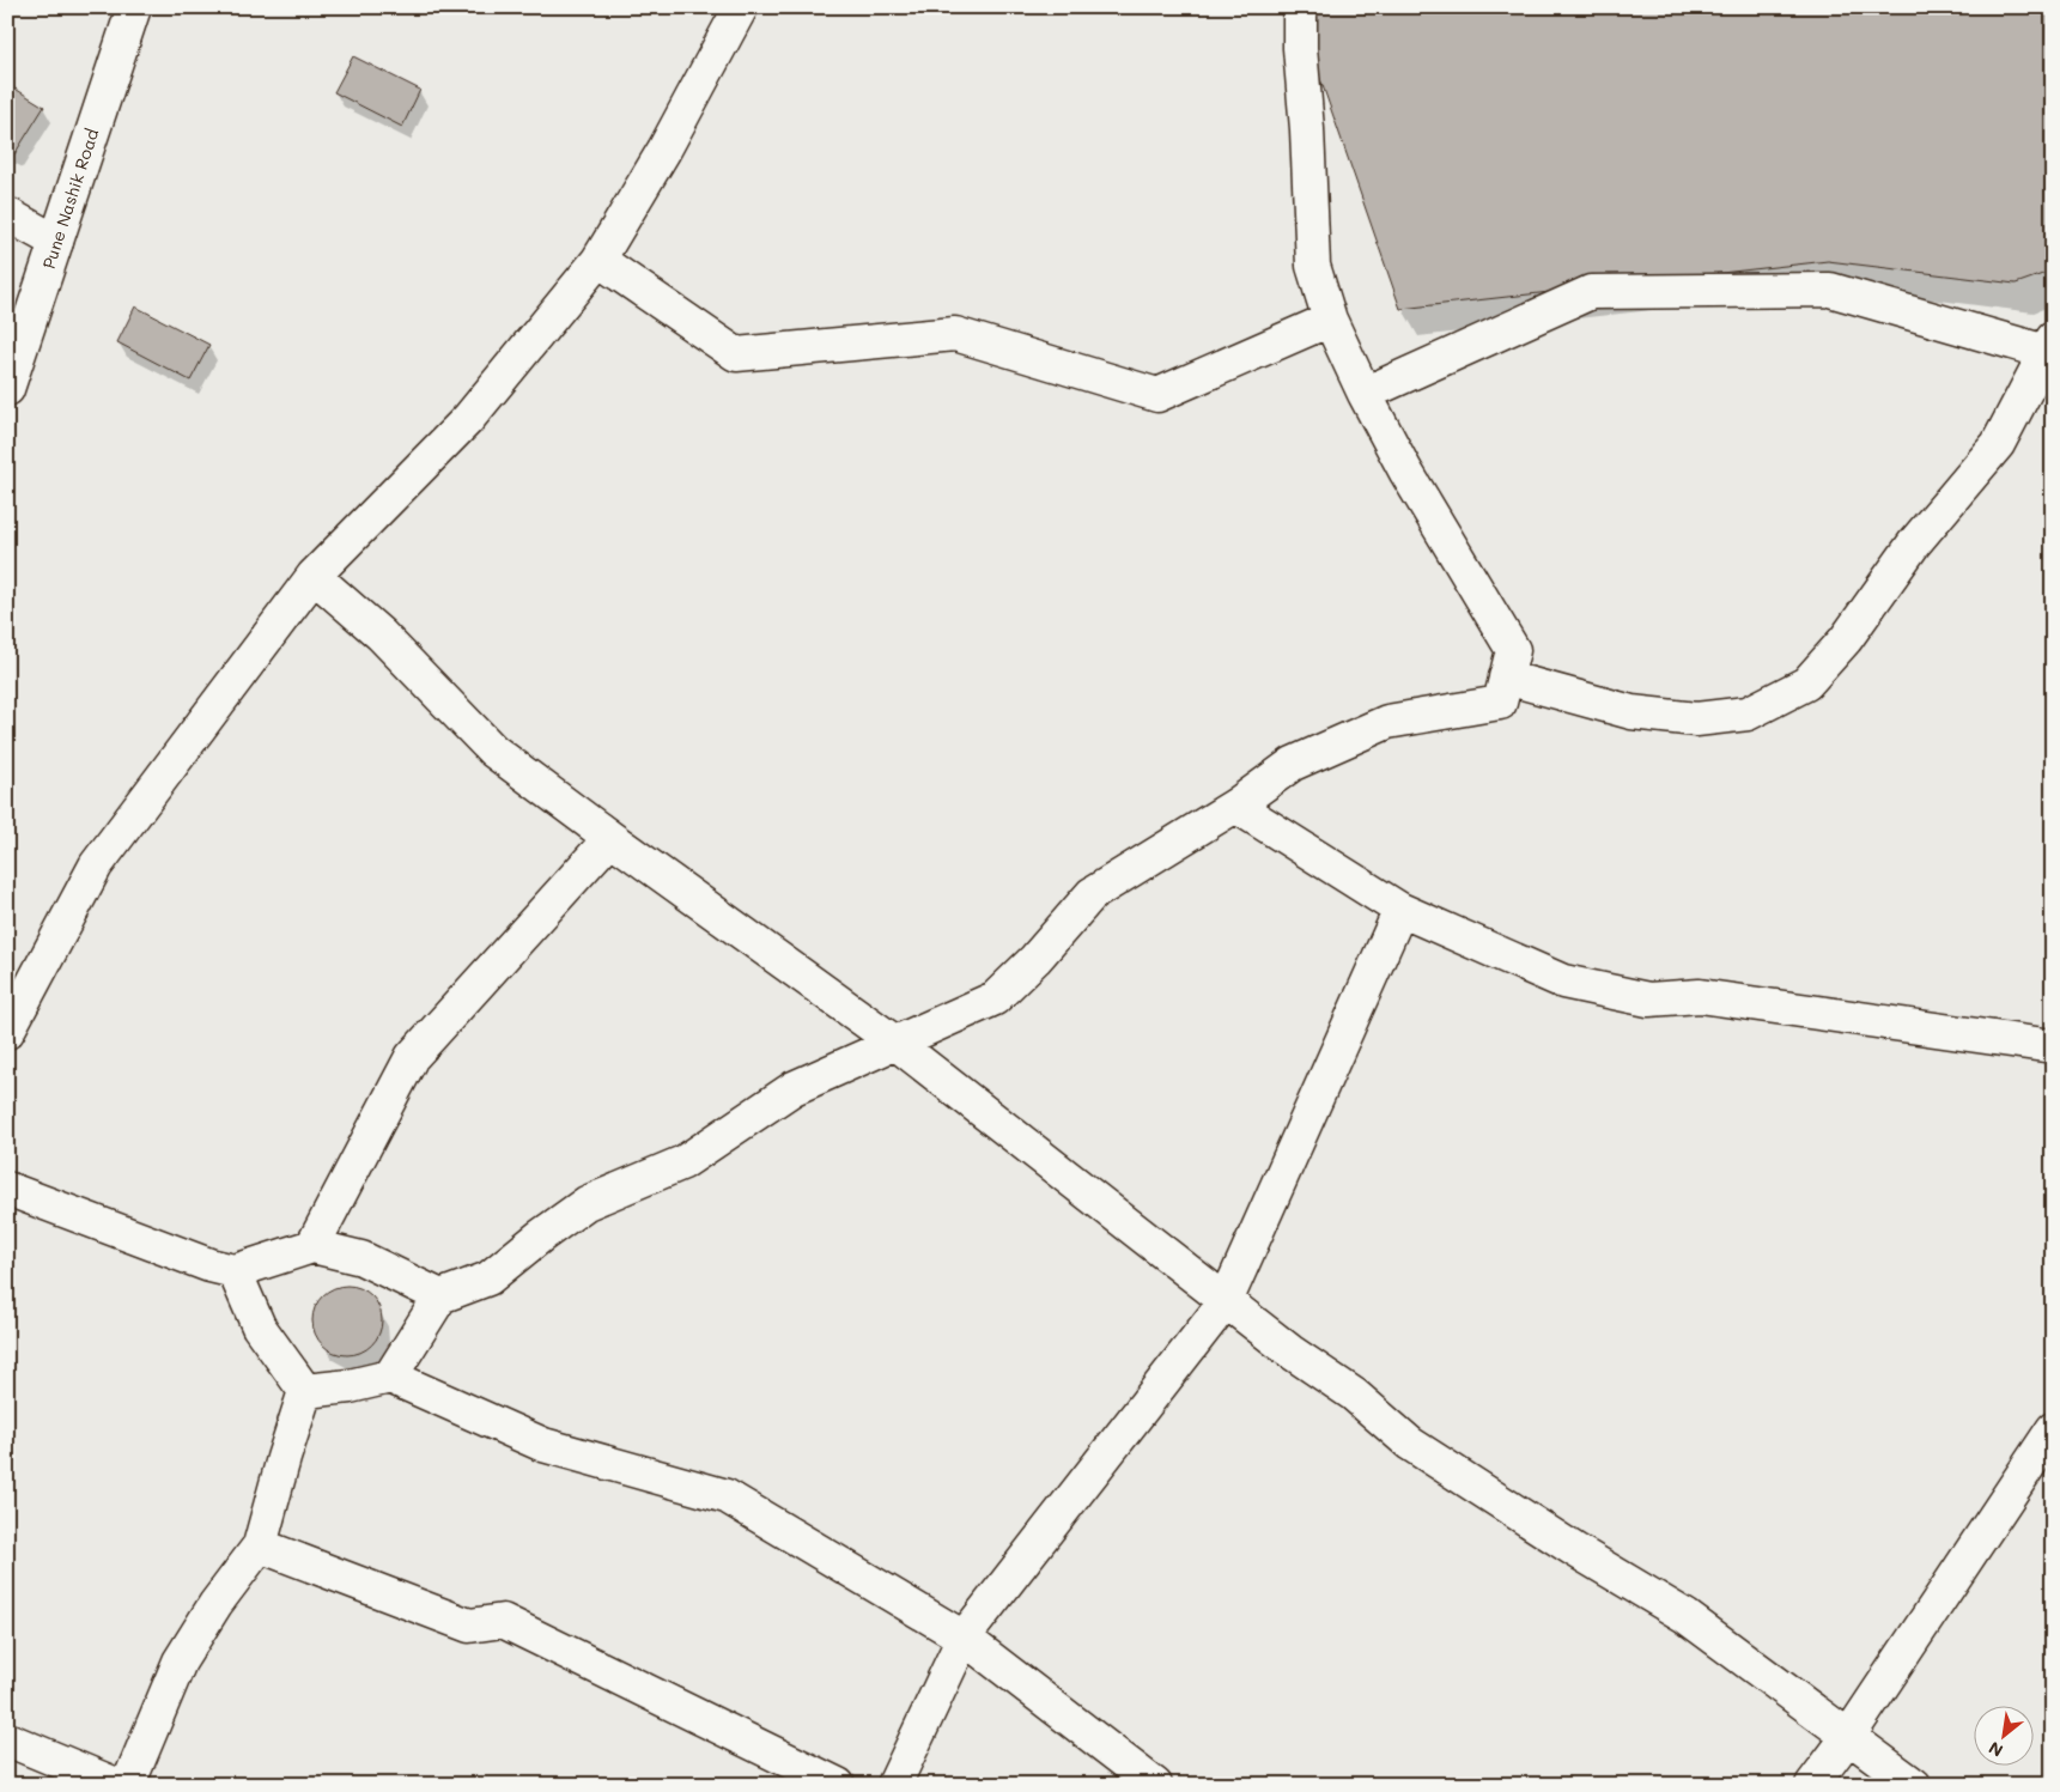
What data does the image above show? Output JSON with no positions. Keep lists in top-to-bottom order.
{
  "streets": {
    "street": ["Pune Nashik Road"]
  },
  "north": "bottom left"
}
